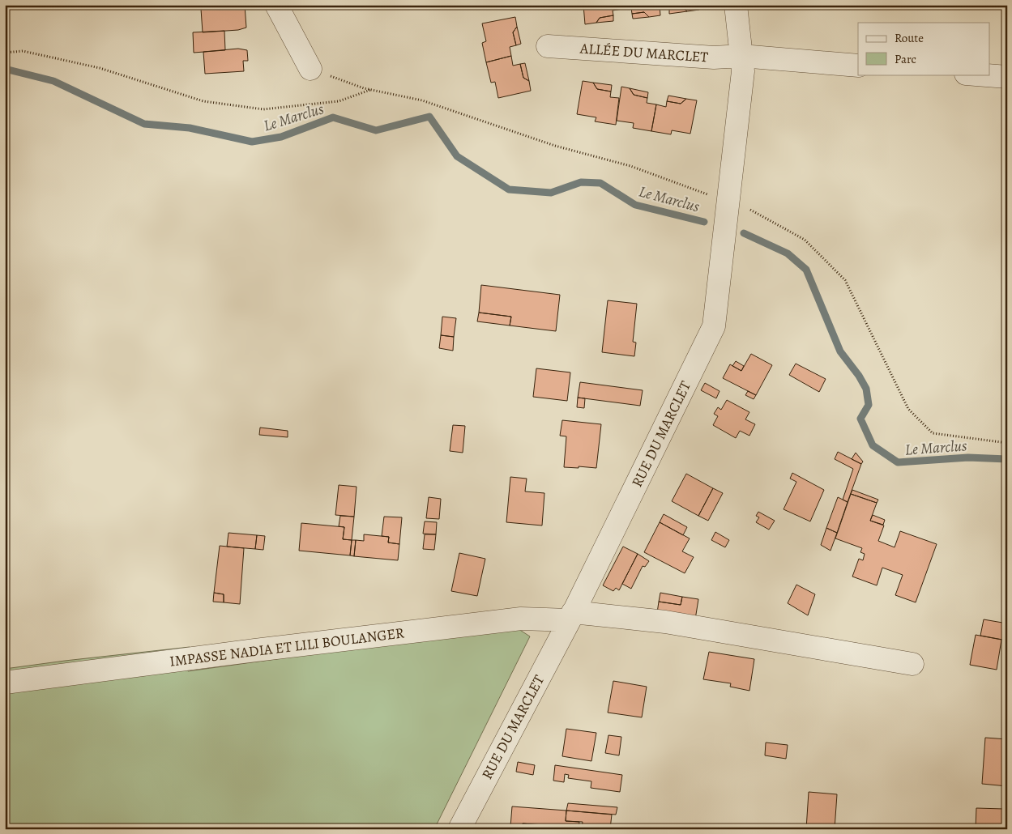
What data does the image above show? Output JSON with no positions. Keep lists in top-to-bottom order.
{
  "streets": {
    "street": ["ALLÉE DU MARCLET", "RUE DU MARCLET", "IMPASSE NADIA ET LILI BOULANGER"]
  },
  "crossings": [
    ["ALLÉE DU MARCLET", "RUE DU MARCLET"],
    ["RUE DU MARCLET", "IMPASSE NADIA ET LILI BOULANGER"]
  ],
  "water": ["Le Marclus"],
  "legend": ["Route", "Parc"]
}
